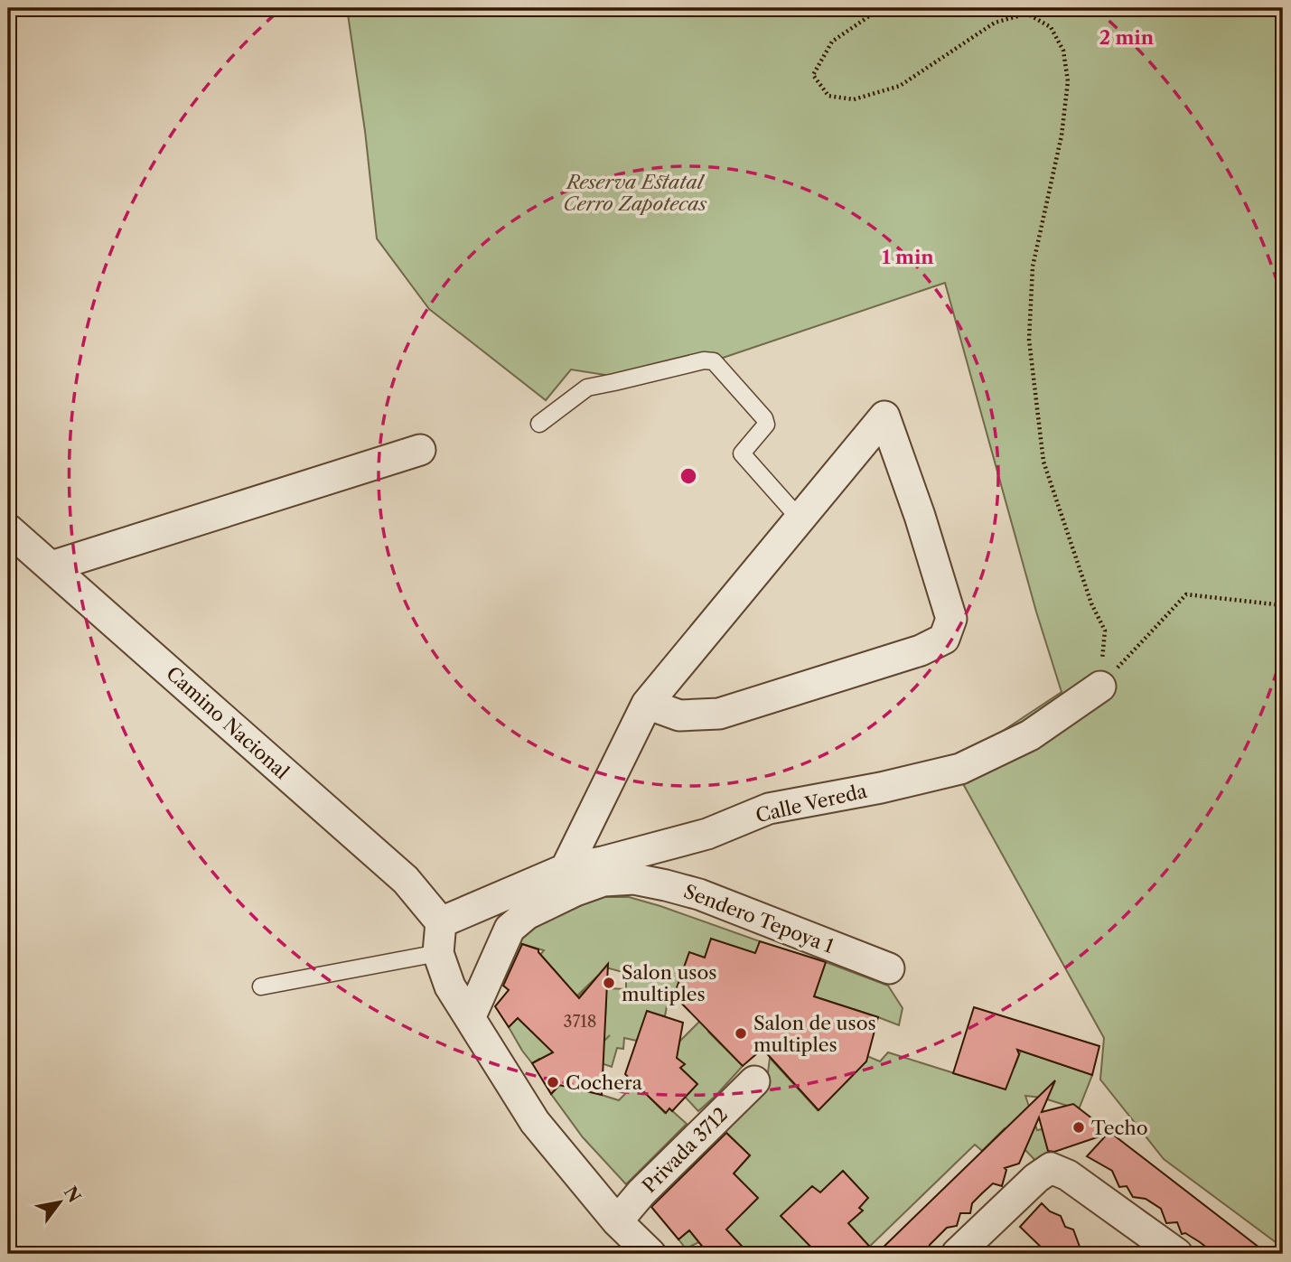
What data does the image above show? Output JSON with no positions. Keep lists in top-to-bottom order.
{
  "streets": {
    "street": [
      "Camino Nacional",
      "Calle Vereda",
      "Sendero Tepoya 1",
      "Privada 3712"
    ]
  },
  "crossings": [
    ["Camino Nacional", "Calle Vereda"]
  ],
  "parks": ["Reserva Estatal Cerro Zapotecas"],
  "places": [
    "Salon usos multiples",
    "Salon de usos multiples",
    "Cochera",
    "Techo"
  ],
  "house_numbers": ["3718"],
  "north": "top right",
  "rings": ["2 min", "1 min"]
}
